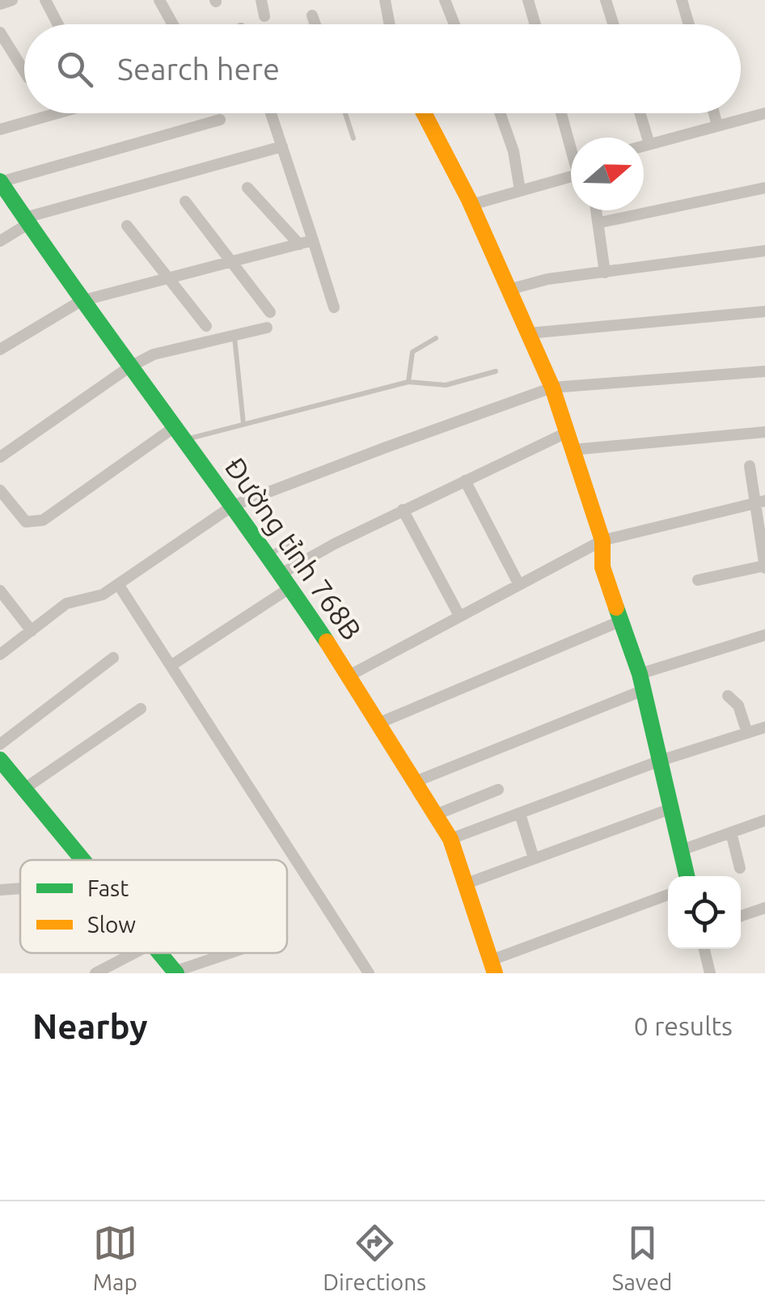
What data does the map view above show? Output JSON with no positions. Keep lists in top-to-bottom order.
{
  "streets": {
    "street": ["Đường tỉnh 768B"]
  },
  "legend": ["Fast", "Slow"],
  "north": "right",
  "page": {
    "search": "Search here",
    "heading": ["Nearby", "0 results"],
    "nav": ["Map", "Directions", "Saved"]
  }
}
